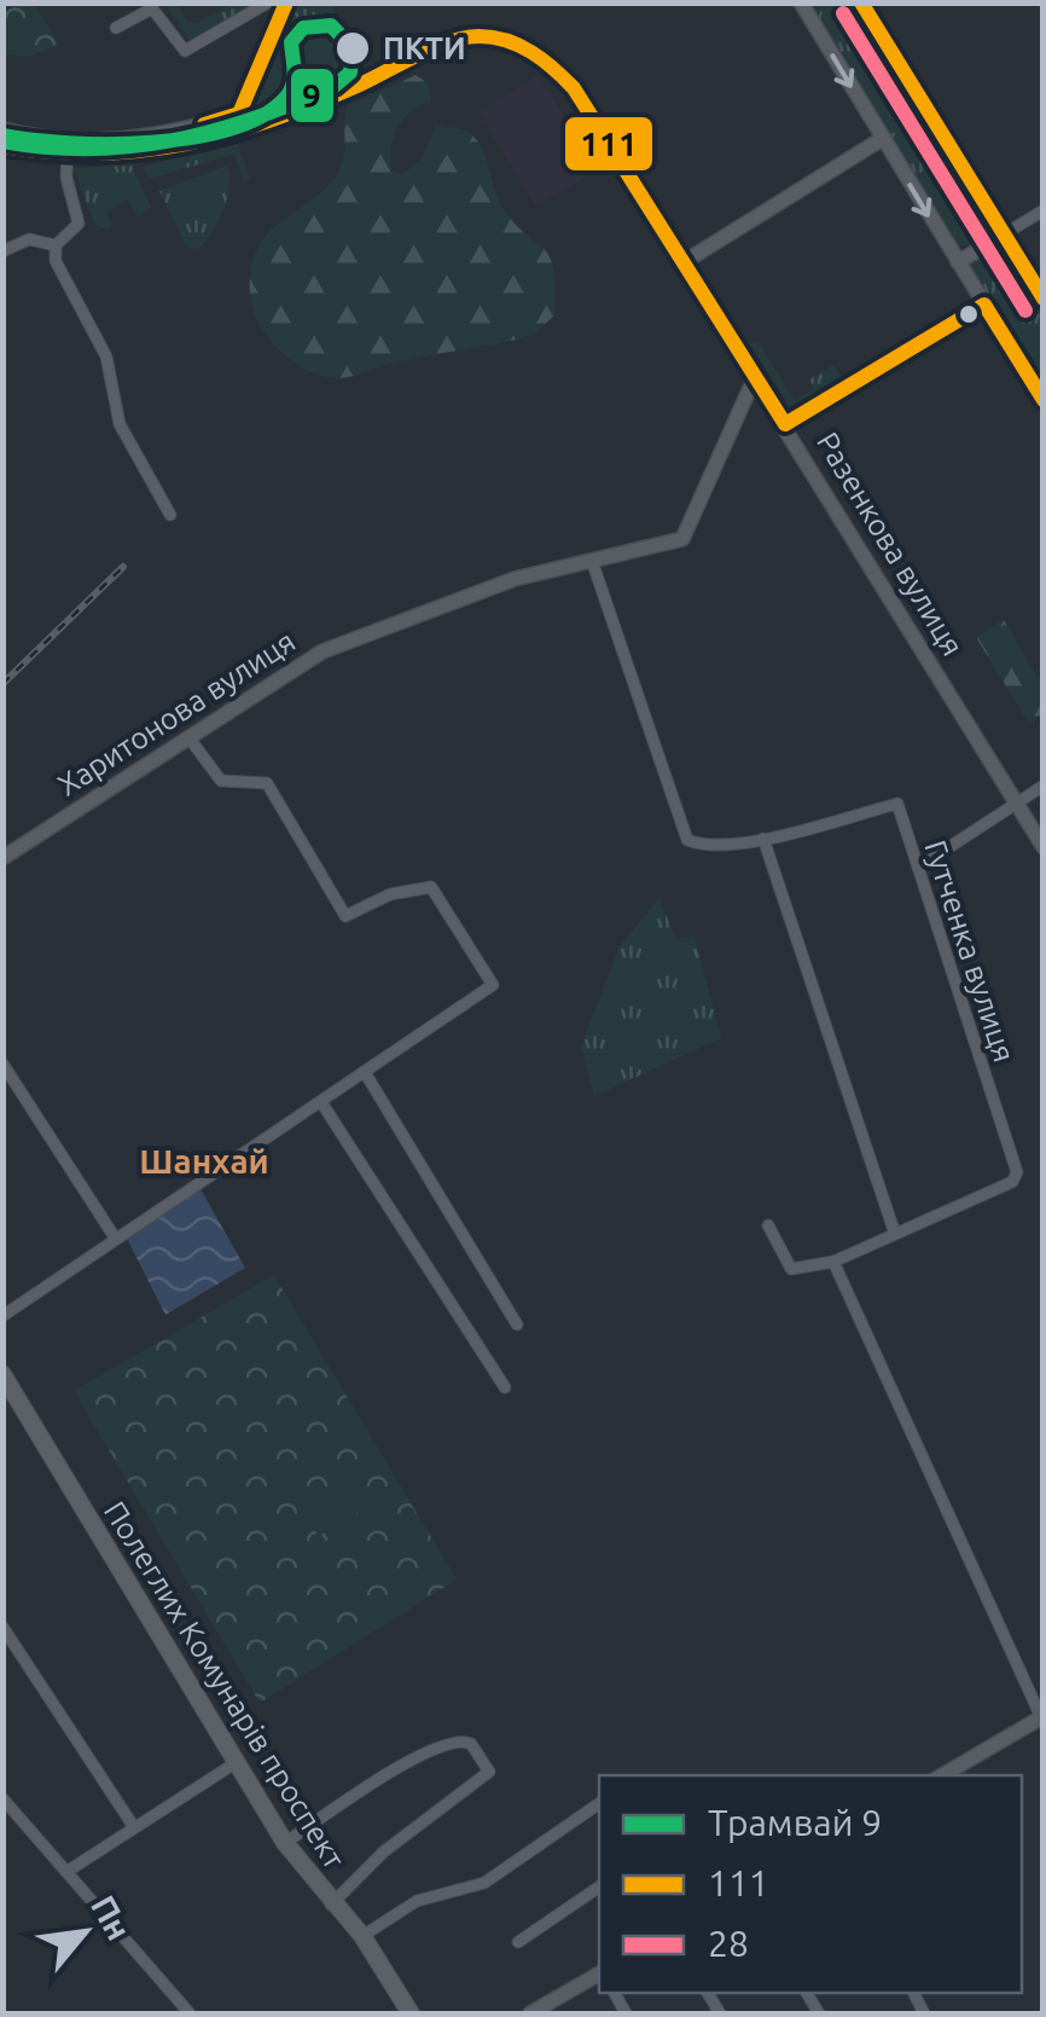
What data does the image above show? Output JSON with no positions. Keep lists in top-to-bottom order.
{
  "streets": {
    "main road": ["Полеглих Комунарів проспект"],
    "street": ["Разенкова вулиця", "Харитонова вулиця", "Гутченка вулиця"]
  },
  "crossings": [
    ["Разенкова вулиця", "Харитонова вулиця"]
  ],
  "districts": ["Шанхай"],
  "places": ["ПКТИ"],
  "lines": ["transit line 111", "transit line 28", "tram line 9"],
  "legend": ["Трамвай 9", "111", "28"],
  "north": "top right"
}
